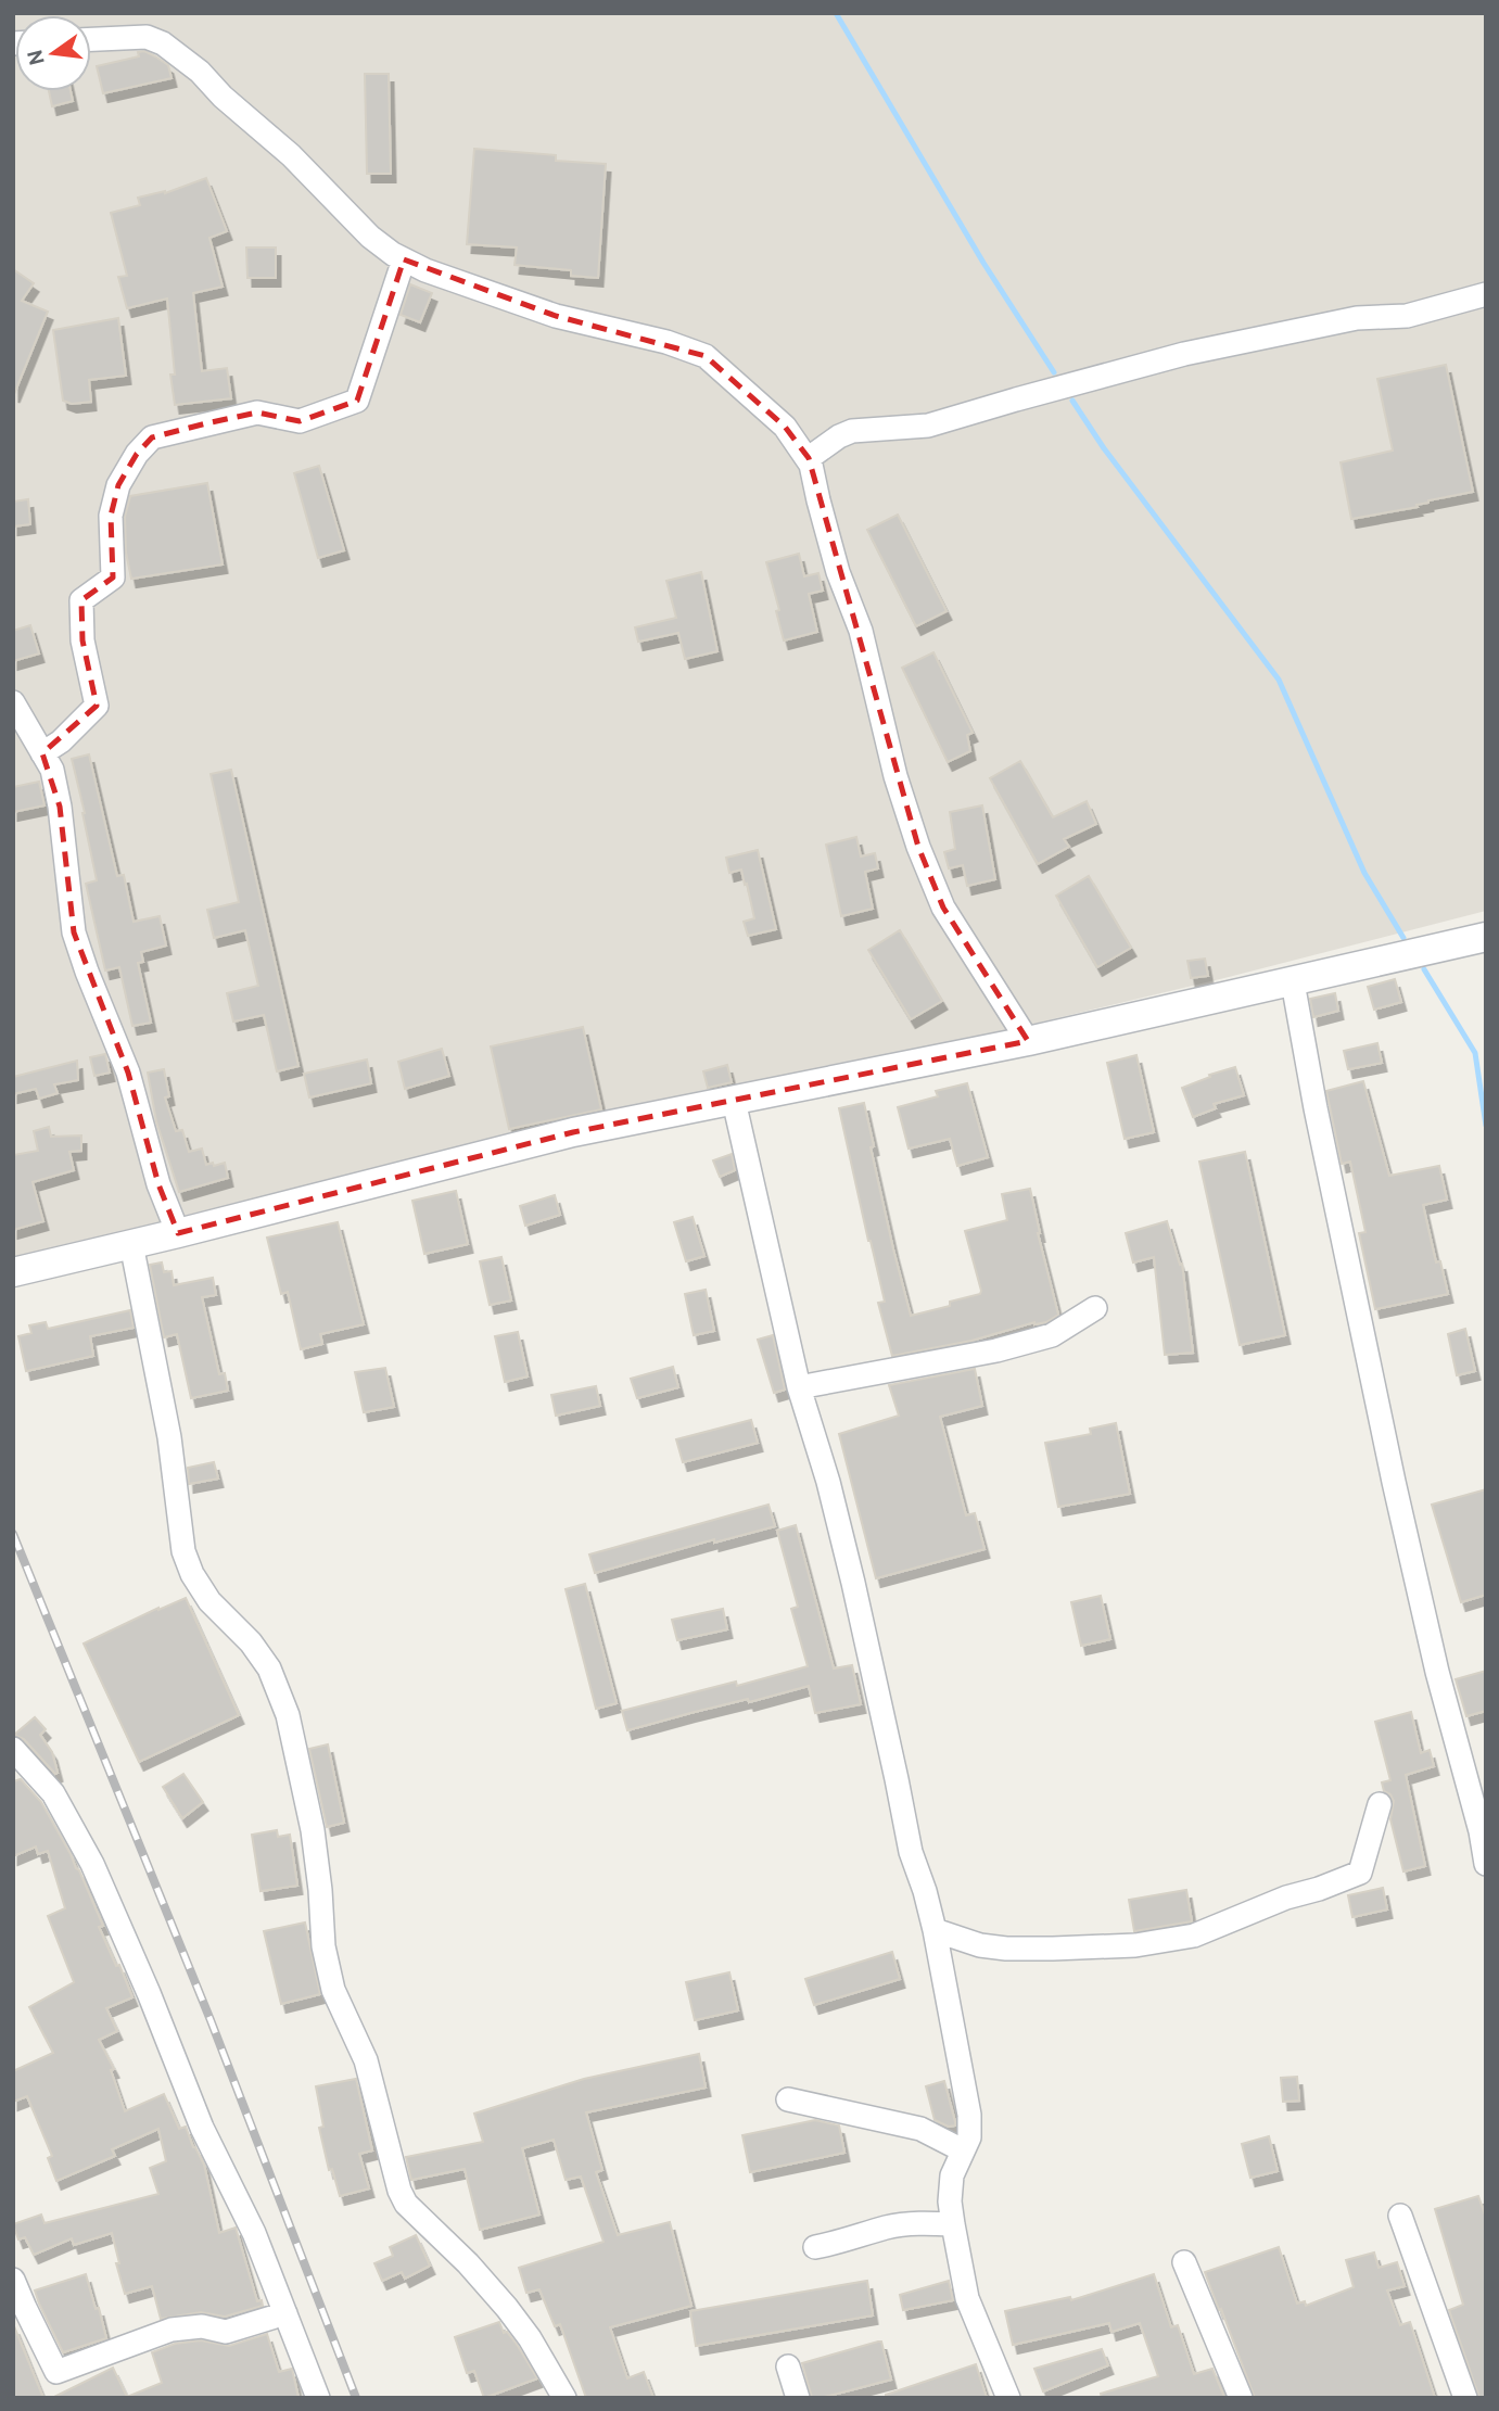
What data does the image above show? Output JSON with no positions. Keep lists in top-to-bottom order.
{
  "north": "left"
}
